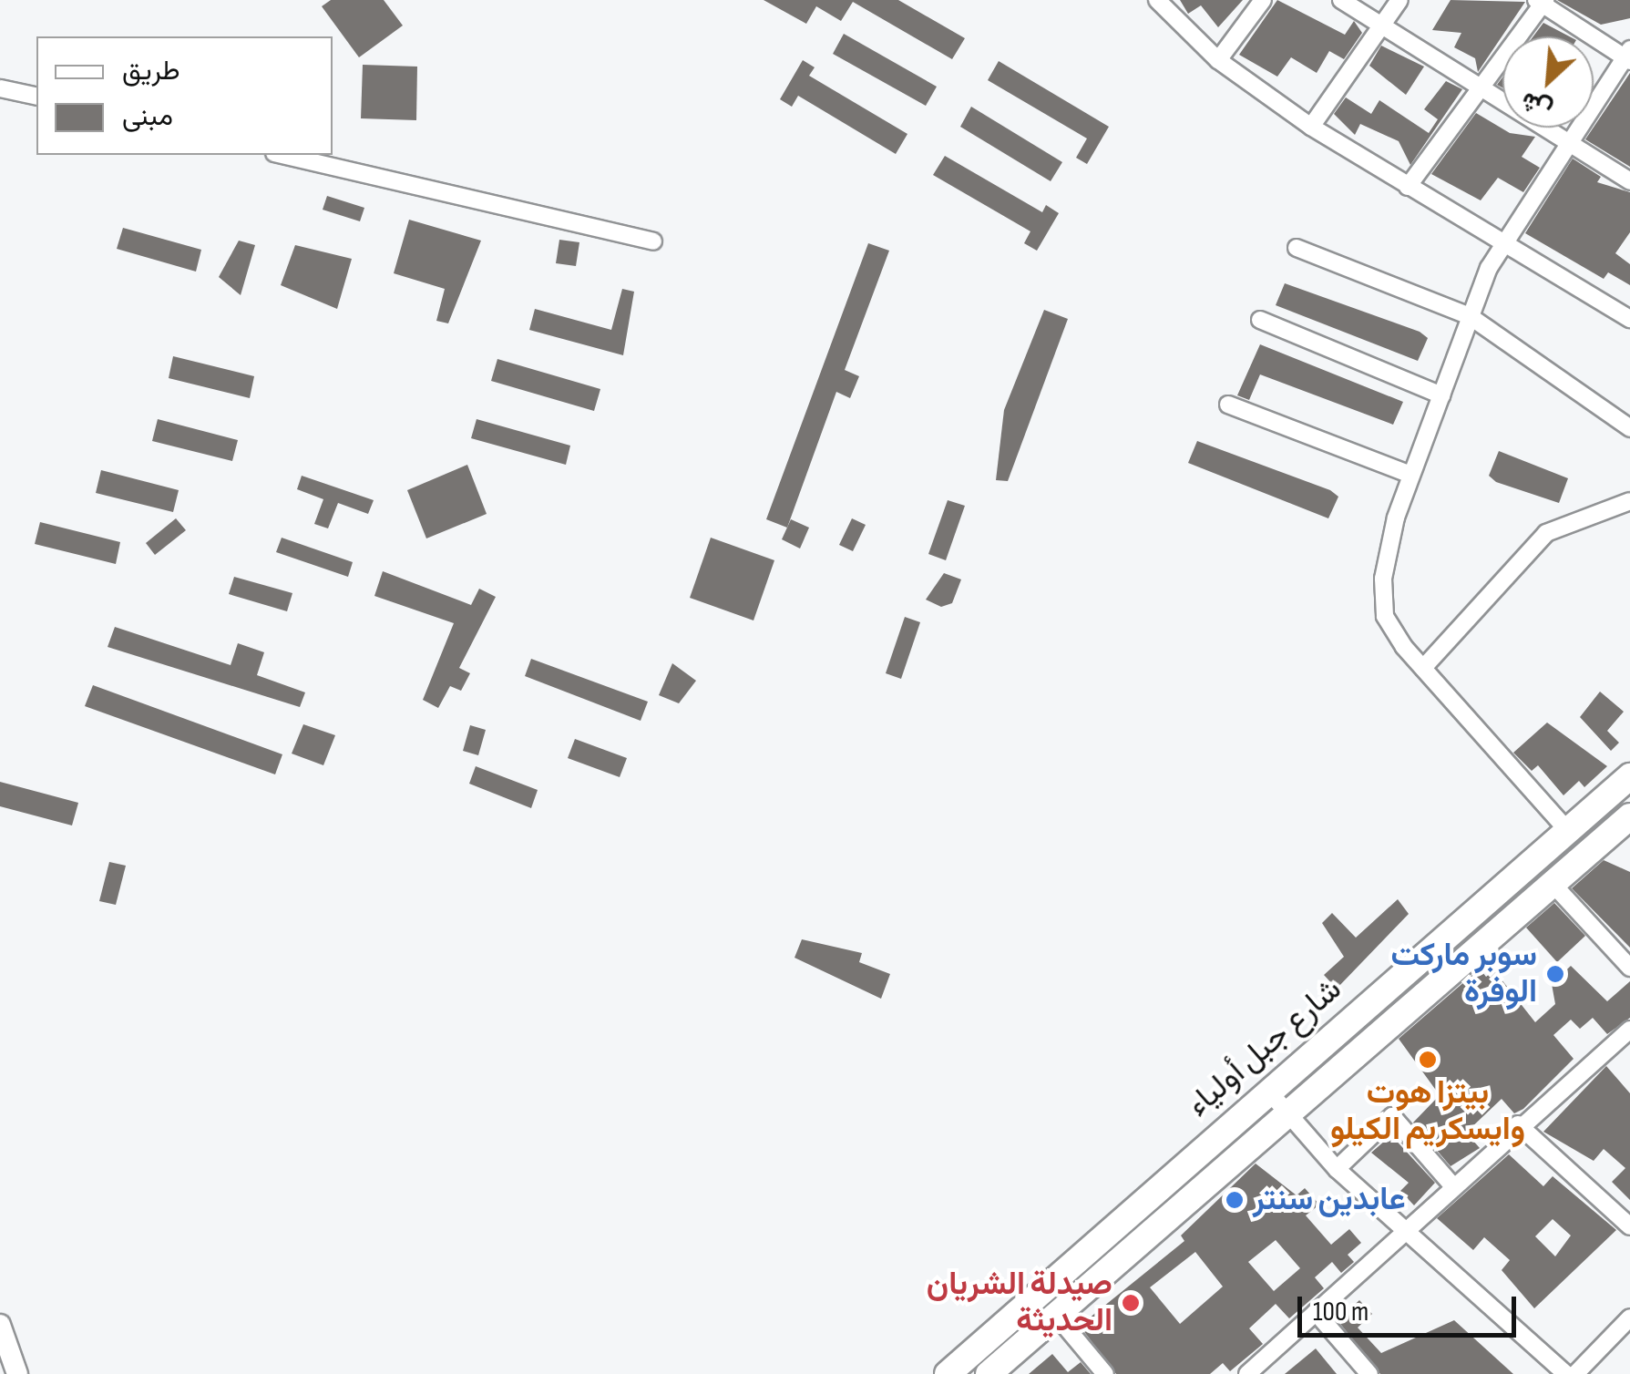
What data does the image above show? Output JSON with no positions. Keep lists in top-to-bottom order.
{
  "streets": {
    "main road": ["شارع جبل أولياء"]
  },
  "places": [
    "سوبر ماركت الوفرة",
    "بيتزا هوت وايسكريم الكيلو",
    "عابدين سنتر",
    "صيدلة الشريان الحديثة"
  ],
  "legend": ["طريق", "مبنى"],
  "scale_bar": "100 m",
  "north": "bottom left"
}
